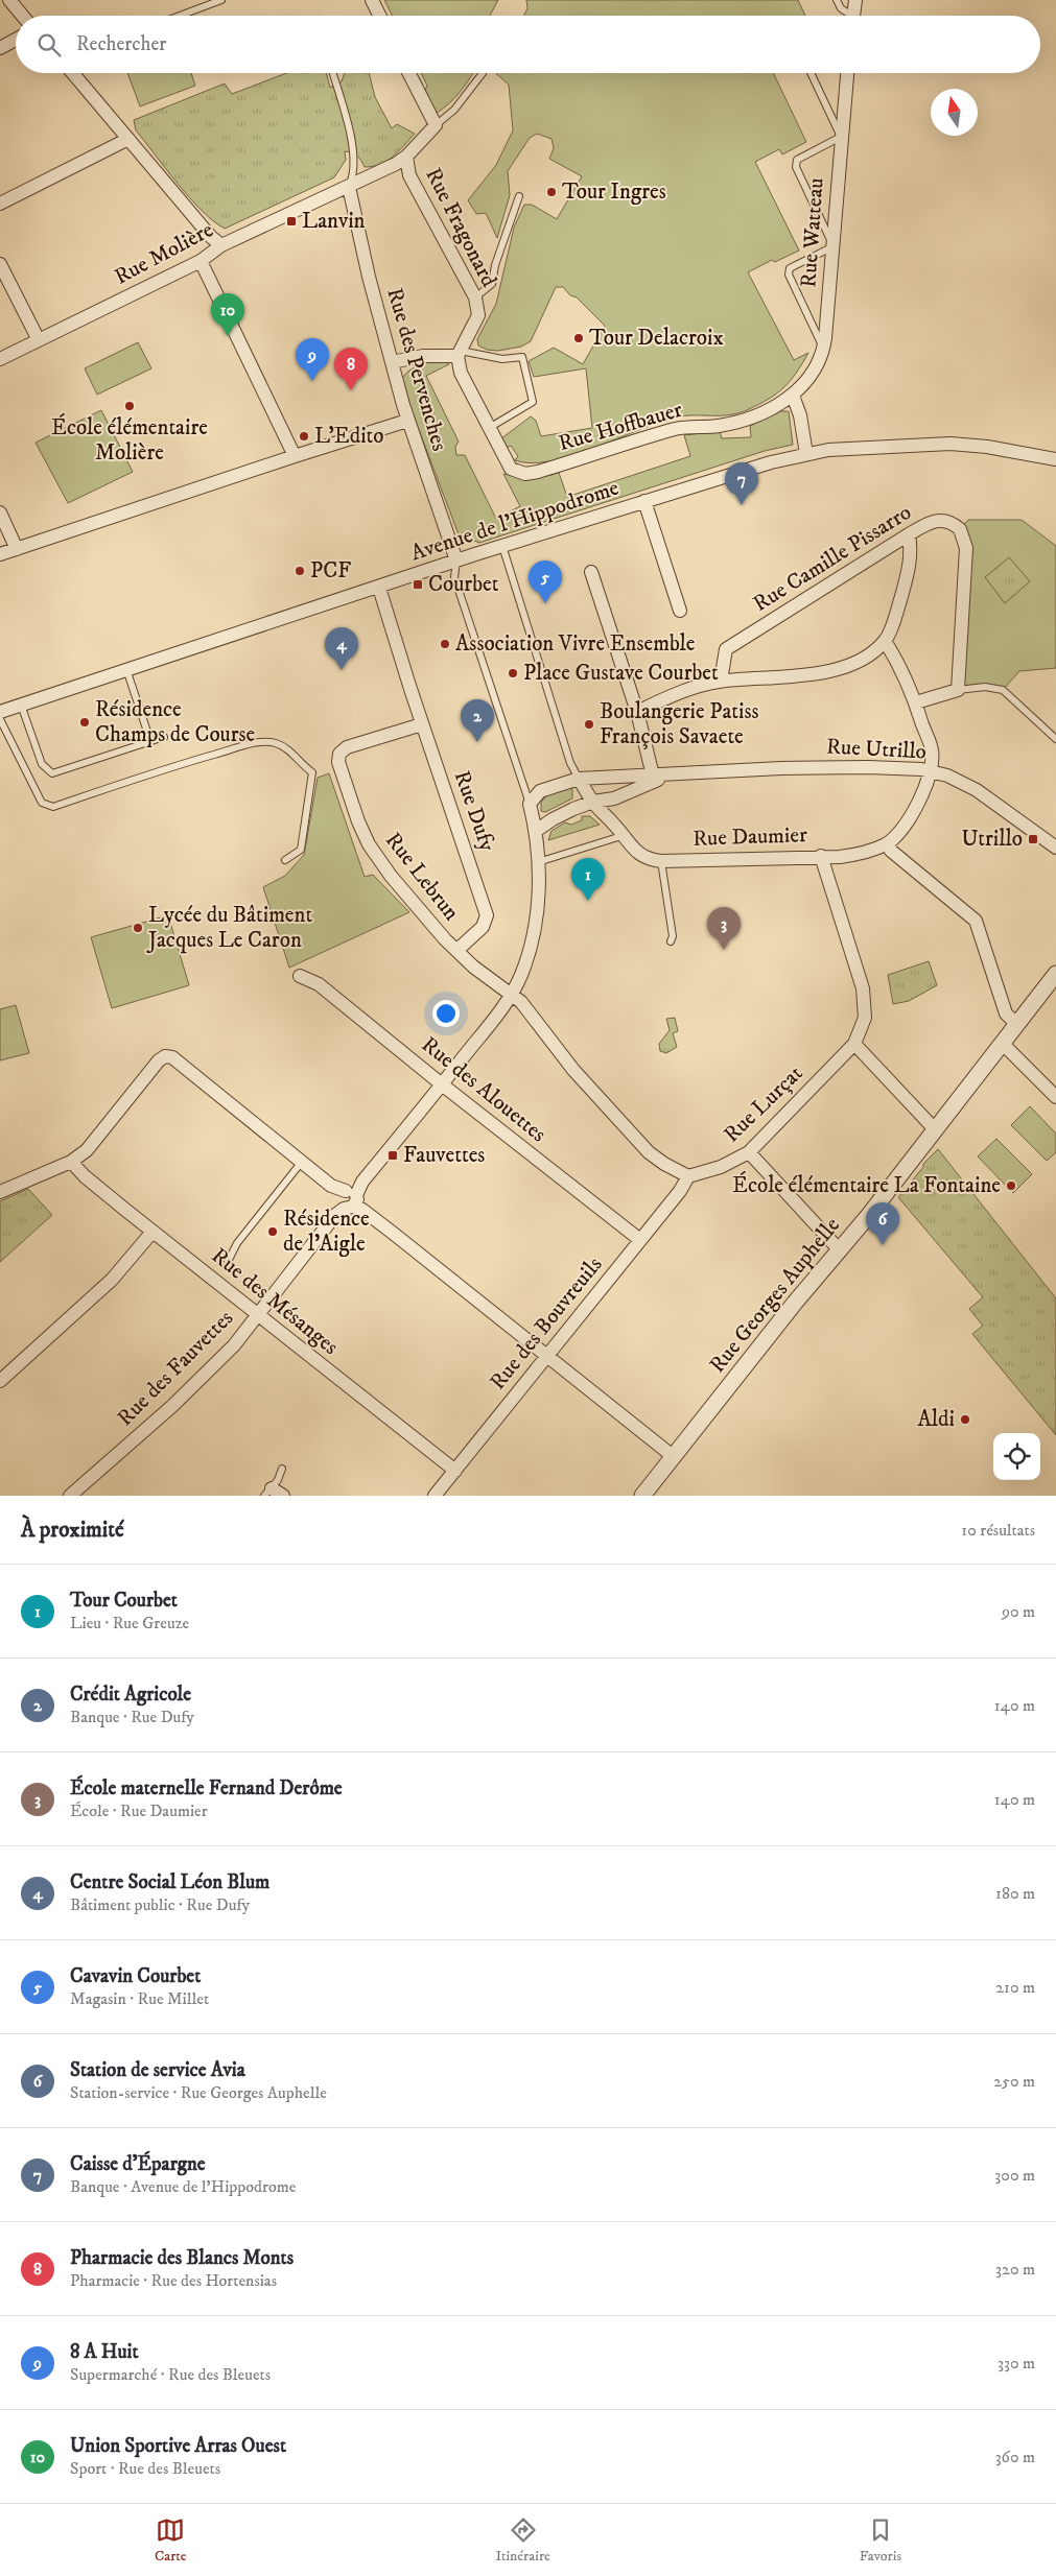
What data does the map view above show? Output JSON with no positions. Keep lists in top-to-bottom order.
{
  "streets": {
    "street": [
      "Rue Fragonard",
      "Rue Watteau",
      "Rue Molière",
      "Rue des Pervenches",
      "Rue Hoffbauer",
      "Avenue de l'Hippodrome",
      "Rue Camille Pissarro",
      "Rue Utrillo",
      "Rue Dufy",
      "Rue Daumier",
      "Rue Lebrun",
      "Rue des Alouettes",
      "Rue Lurçat",
      "Rue Georges Auphelle",
      "Rue des Mésanges",
      "Rue des Bouvreuils",
      "Rue des Fauvettes"
    ]
  },
  "crossings": [
    ["Rue Fragonard", "Rue Molière"],
    ["Rue Watteau", "Rue Hoffbauer"],
    ["Rue Molière", "Rue des Pervenches"],
    ["Rue des Pervenches", "Avenue de l'Hippodrome"],
    ["Avenue de l'Hippodrome", "Rue Dufy"],
    ["Rue Utrillo", "Rue Daumier"],
    ["Rue Utrillo", "Rue des Fauvettes"],
    ["Rue Dufy", "Rue Lebrun"],
    ["Rue Daumier", "Rue Lurçat"],
    ["Rue Lebrun", "Rue des Fauvettes"],
    ["Rue des Alouettes", "Rue des Bouvreuils"],
    ["Rue des Alouettes", "Rue des Fauvettes"],
    ["Rue Lurçat", "Rue des Bouvreuils"],
    ["Rue des Mésanges", "Rue des Bouvreuils"],
    ["Rue des Mésanges", "Rue des Fauvettes"]
  ],
  "places": {
    "other": [
      "Tour Ingres",
      "Tour Delacroix",
      "École élémentaire Molière",
      "L'Edito",
      "PCF",
      "Association Vivre Ensemble",
      "Place Gustave Courbet",
      "Résidence Champs de Course",
      "Boulangerie Patiss François Savaete",
      "Lycée du Bâtiment Jacques Le Caron",
      "École élémentaire La Fontaine",
      "Résidence de l'Aigle",
      "Aldi"
    ],
    "transit": [
      "Lanvin",
      "Courbet",
      "Utrillo",
      "Fauvettes"
    ]
  },
  "north": "top",
  "page": {
    "search": "Rechercher",
    "pins": [
      "10",
      "9",
      "8",
      "7",
      "5",
      "4",
      "2",
      "1",
      "3",
      "6"
    ],
    "heading": ["À proximité", "10 résultats"],
    "list": [
      {
        "mark": "1",
        "name": "Tour Courbet",
        "note": "Lieu · Rue Greuze",
        "value": "90 m"
      },
      {
        "mark": "2",
        "name": "Crédit Agricole",
        "note": "Banque · Rue Dufy",
        "value": "140 m"
      },
      {
        "mark": "3",
        "name": "École maternelle Fernand Derôme",
        "note": "École · Rue Daumier",
        "value": "140 m"
      },
      {
        "mark": "4",
        "name": "Centre Social Léon Blum",
        "note": "Bâtiment public · Rue Dufy",
        "value": "180 m"
      },
      {
        "mark": "5",
        "name": "Cavavin Courbet",
        "note": "Magasin · Rue Millet",
        "value": "210 m"
      },
      {
        "mark": "6",
        "name": "Station de service Avia",
        "note": "Station-service · Rue Georges Auphelle",
        "value": "250 m"
      },
      {
        "mark": "7",
        "name": "Caisse d'Épargne",
        "note": "Banque · Avenue de l'Hippodrome",
        "value": "300 m"
      },
      {
        "mark": "8",
        "name": "Pharmacie des Blancs Monts",
        "note": "Pharmacie · Rue des Hortensias",
        "value": "320 m"
      },
      {
        "mark": "9",
        "name": "8 A Huit",
        "note": "Supermarché · Rue des Bleuets",
        "value": "330 m"
      },
      {
        "mark": "10",
        "name": "Union Sportive Arras Ouest",
        "note": "Sport · Rue des Bleuets",
        "value": "360 m"
      }
    ],
    "nav": ["Carte", "Itinéraire", "Favoris"]
  }
}
